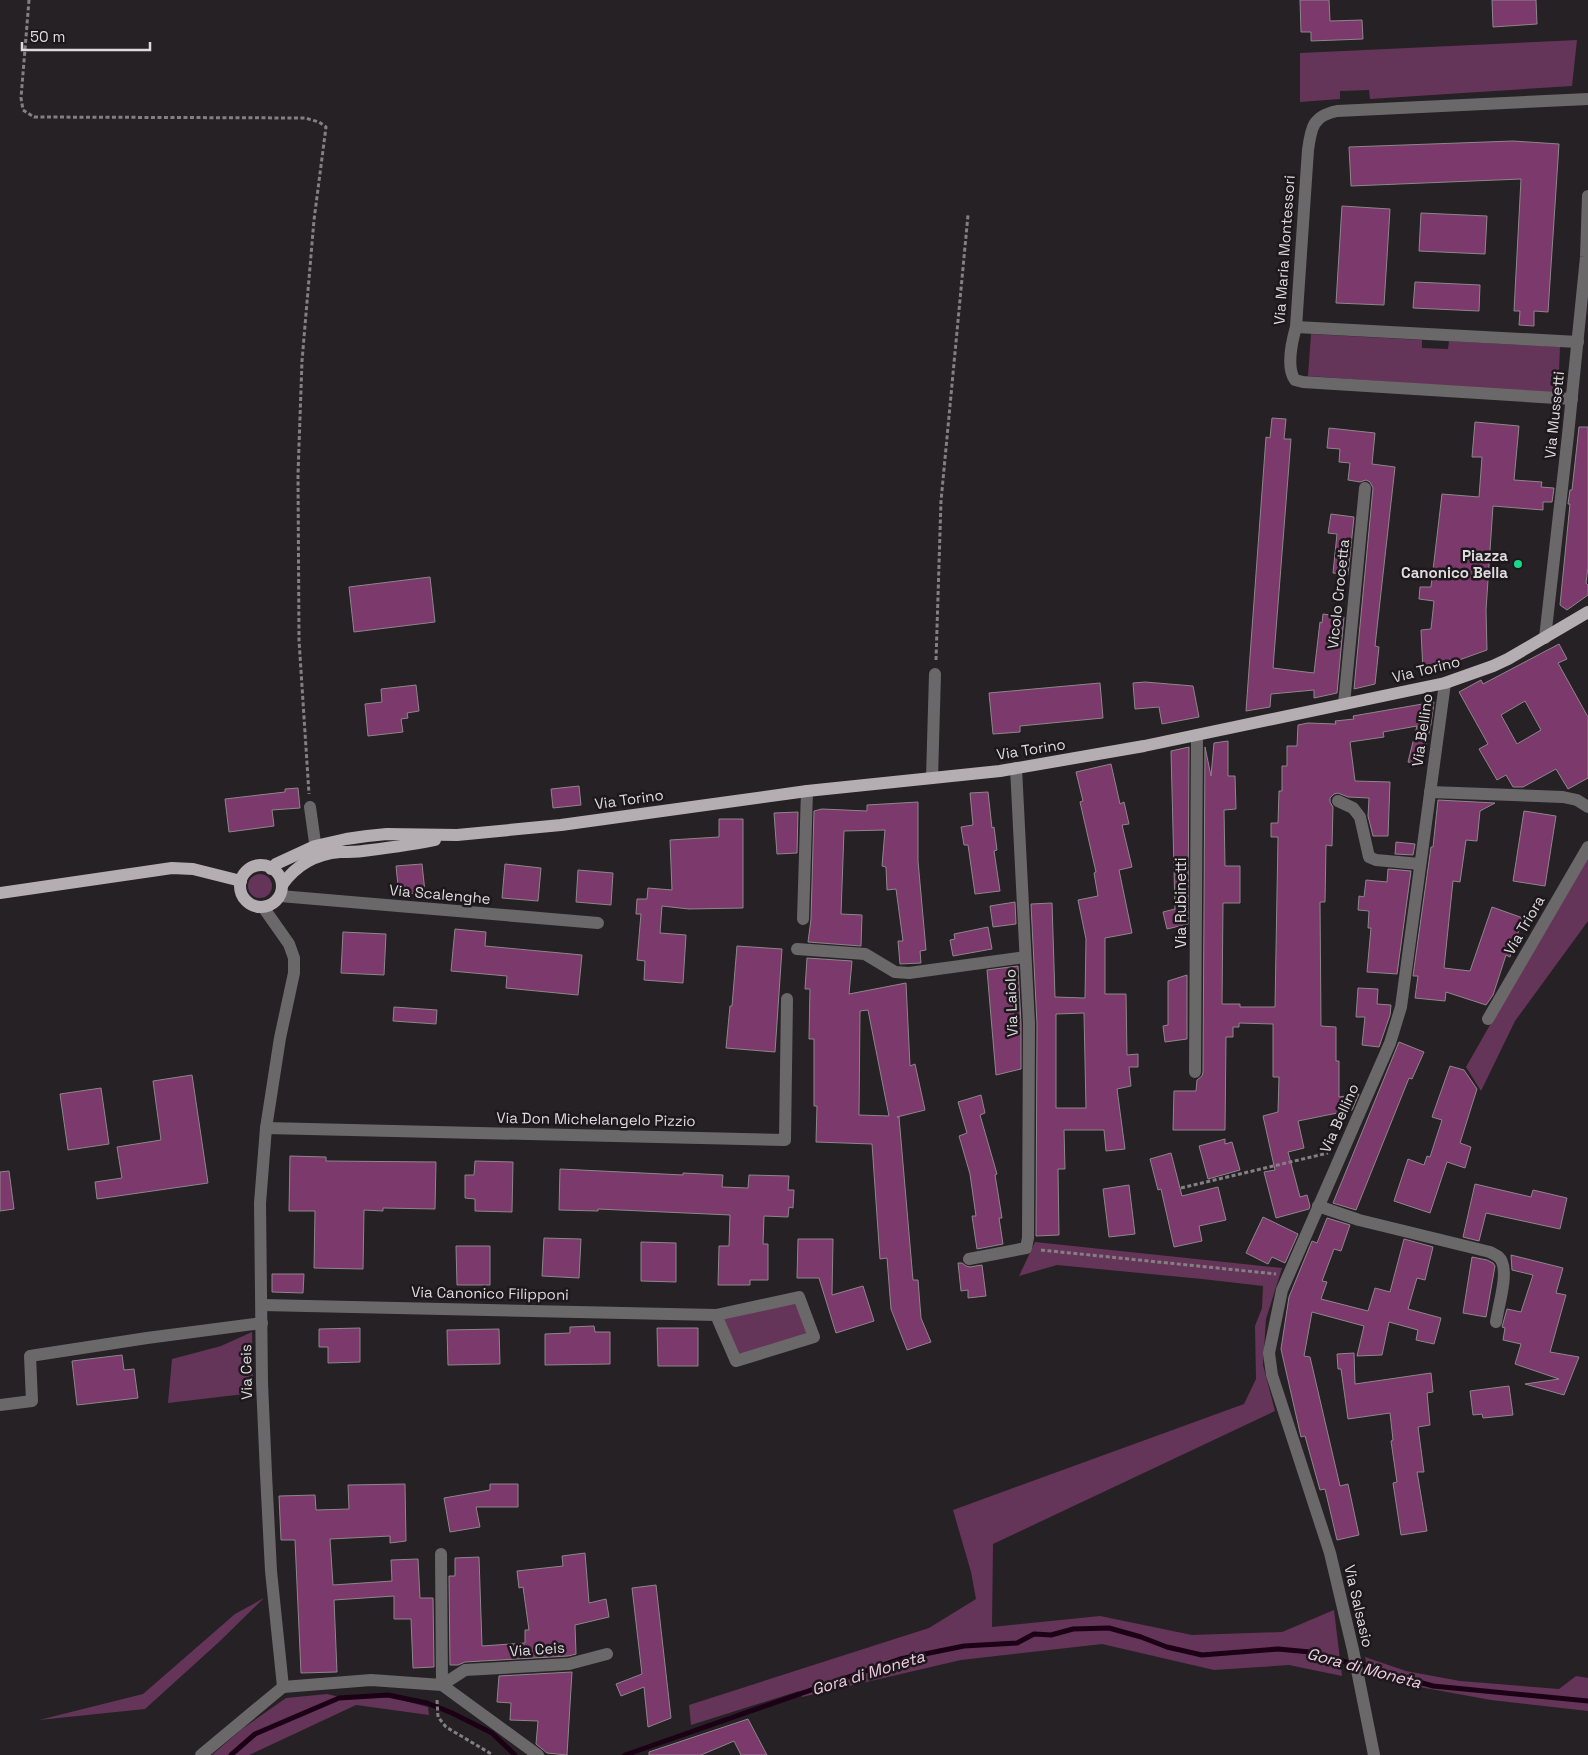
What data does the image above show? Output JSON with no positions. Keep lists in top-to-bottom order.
{
  "streets": {
    "main road": ["Via Torino"],
    "street": [
      "Via Maria Montessori",
      "Via Mussetti",
      "Vicolo Crocetta",
      "Via Bellino",
      "Via Scalenghe",
      "Via Rubinetti",
      "Via Triora",
      "Via Laiolo",
      "Via Don Michelangelo Pizzio",
      "Via Canonico Filipponi",
      "Via Ceis",
      "Via Salsasio"
    ]
  },
  "crossings": [
    ["Via Maria Montessori", "Via Mussetti"],
    ["Via Mussetti", "Via Torino"],
    ["Vicolo Crocetta", "Via Torino"],
    ["Via Torino", "Via Bellino"],
    ["Via Torino", "Via Scalenghe"],
    ["Via Torino", "Via Rubinetti"],
    ["Via Torino", "Via Laiolo"],
    ["Via Torino", "Via Ceis"],
    ["Via Bellino", "Via Salsasio"],
    ["Via Scalenghe", "Via Ceis"],
    ["Via Don Michelangelo Pizzio", "Via Ceis"],
    ["Via Canonico Filipponi", "Via Ceis"]
  ],
  "water": ["Gora di Moneta"],
  "places": ["Piazza Canonico Bella"],
  "scale_bar": "50 m"
}
